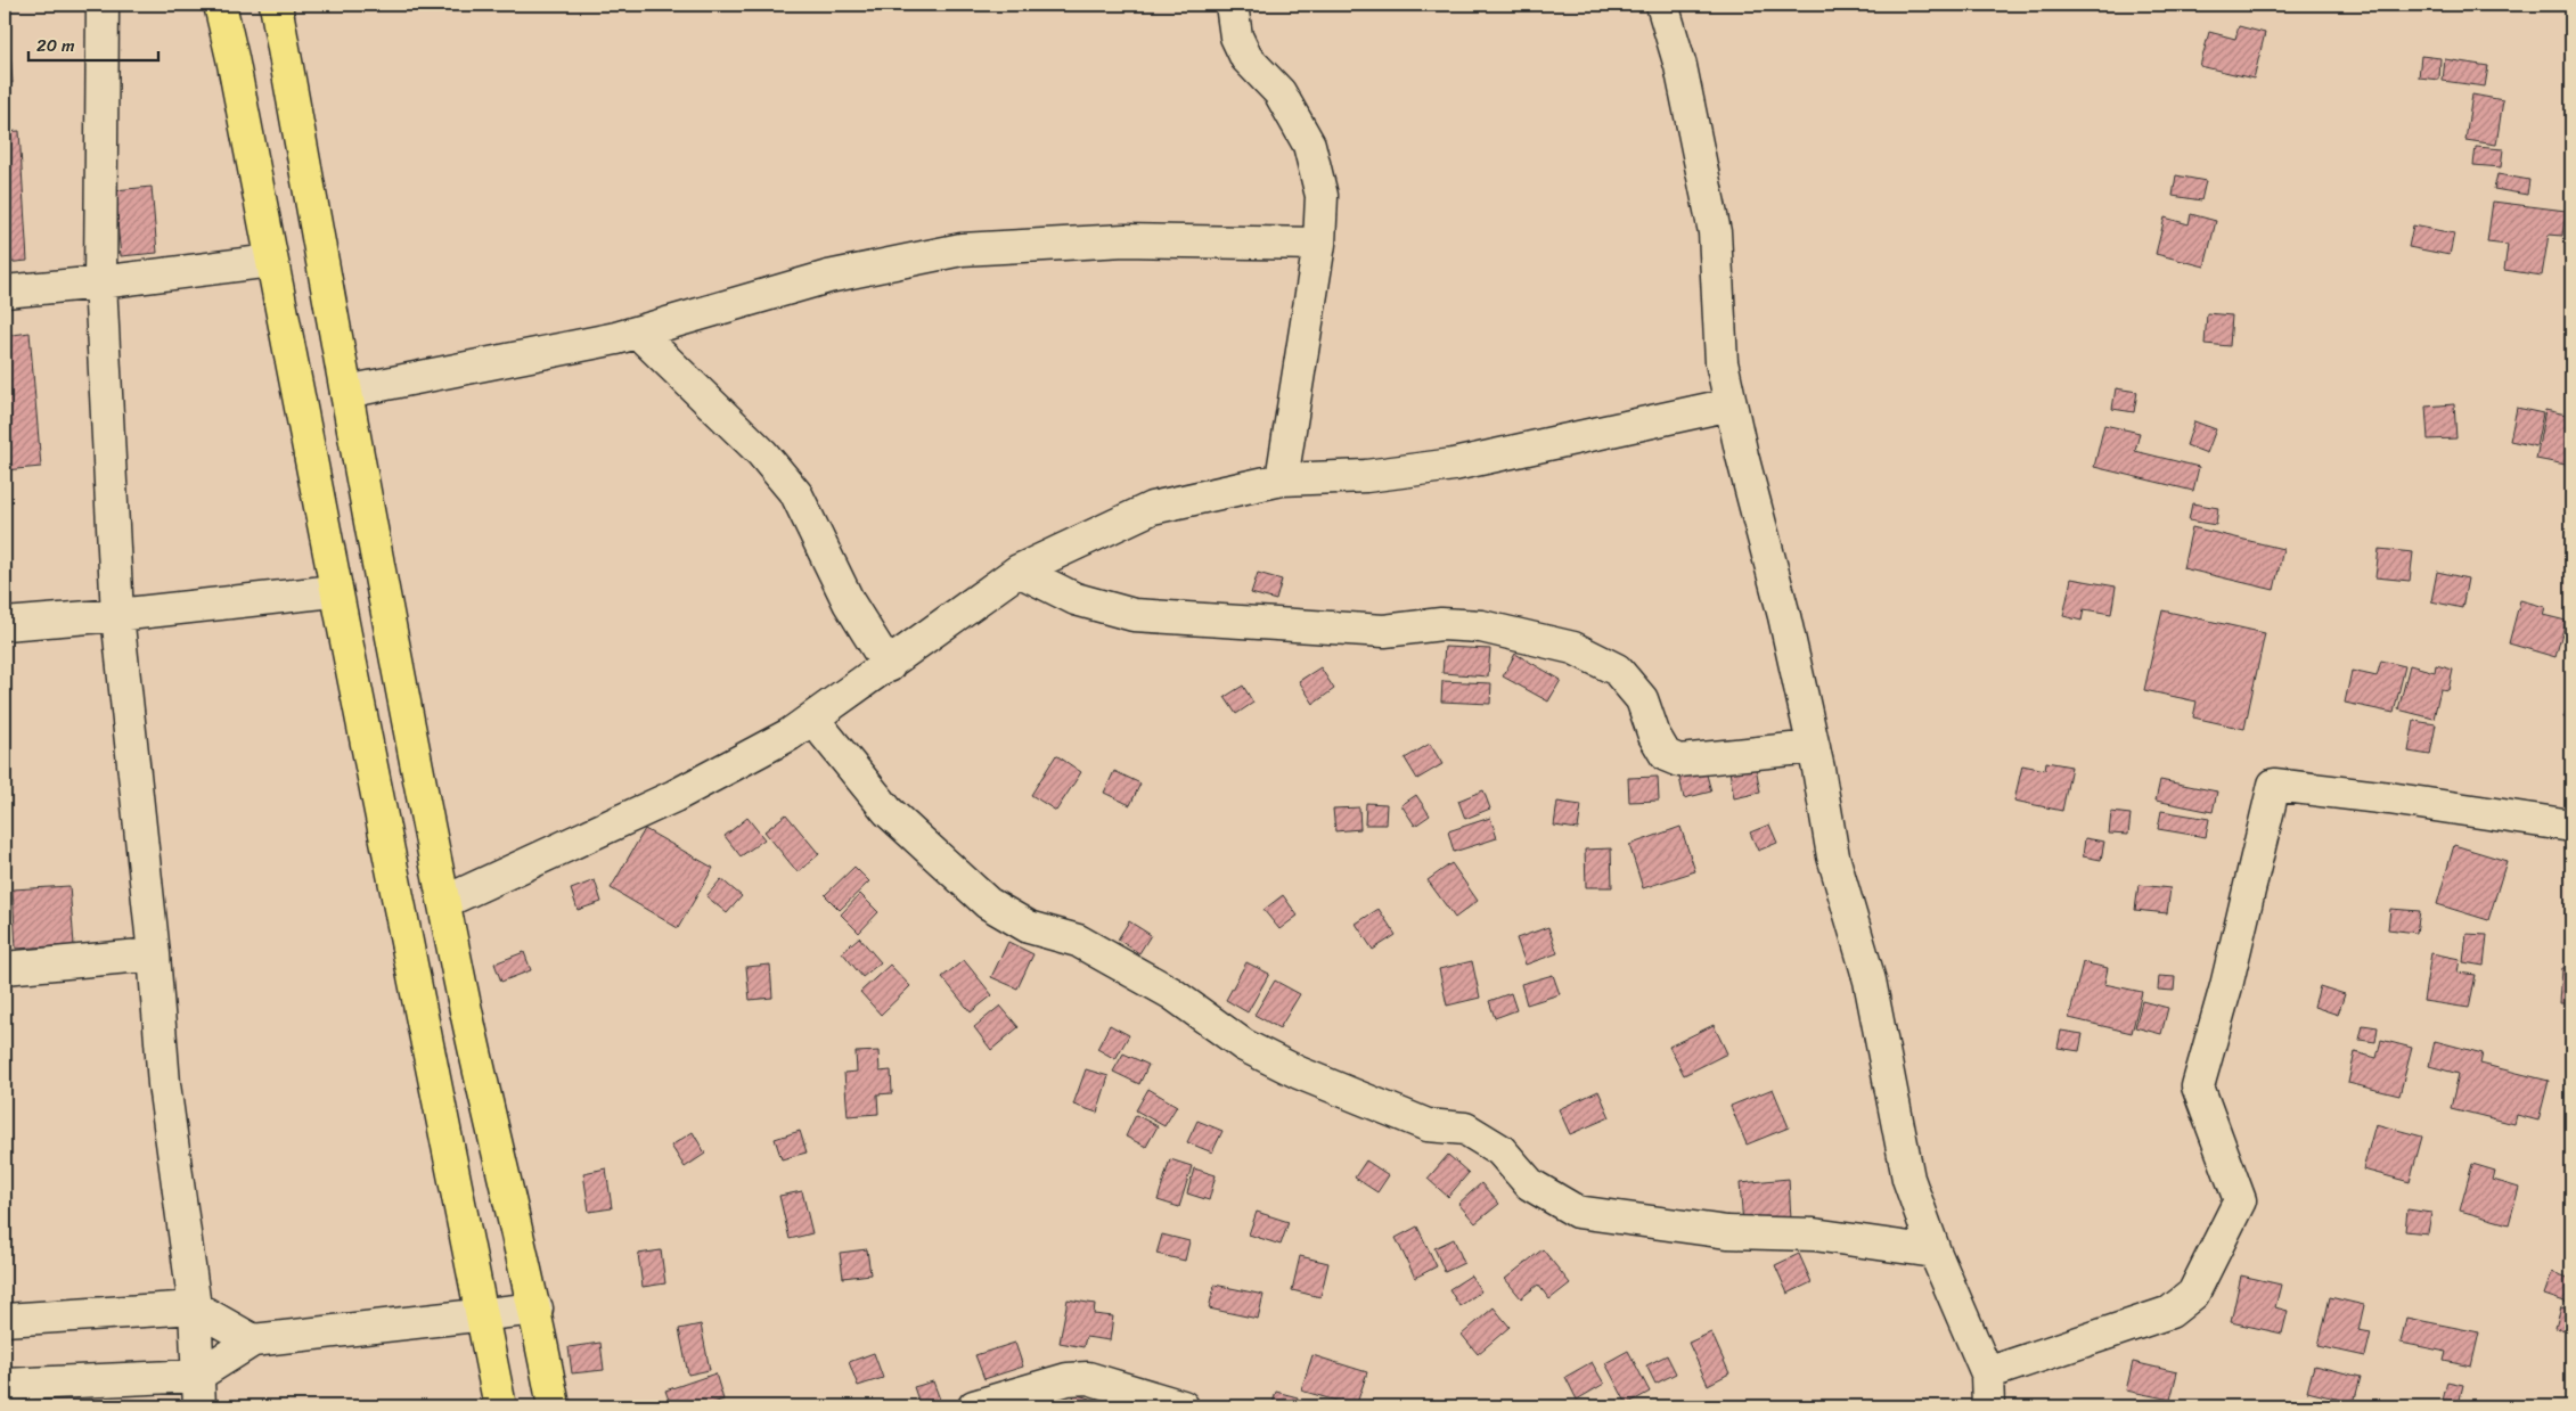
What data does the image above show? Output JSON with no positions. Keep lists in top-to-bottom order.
{
  "scale_bar": "20 m"
}
